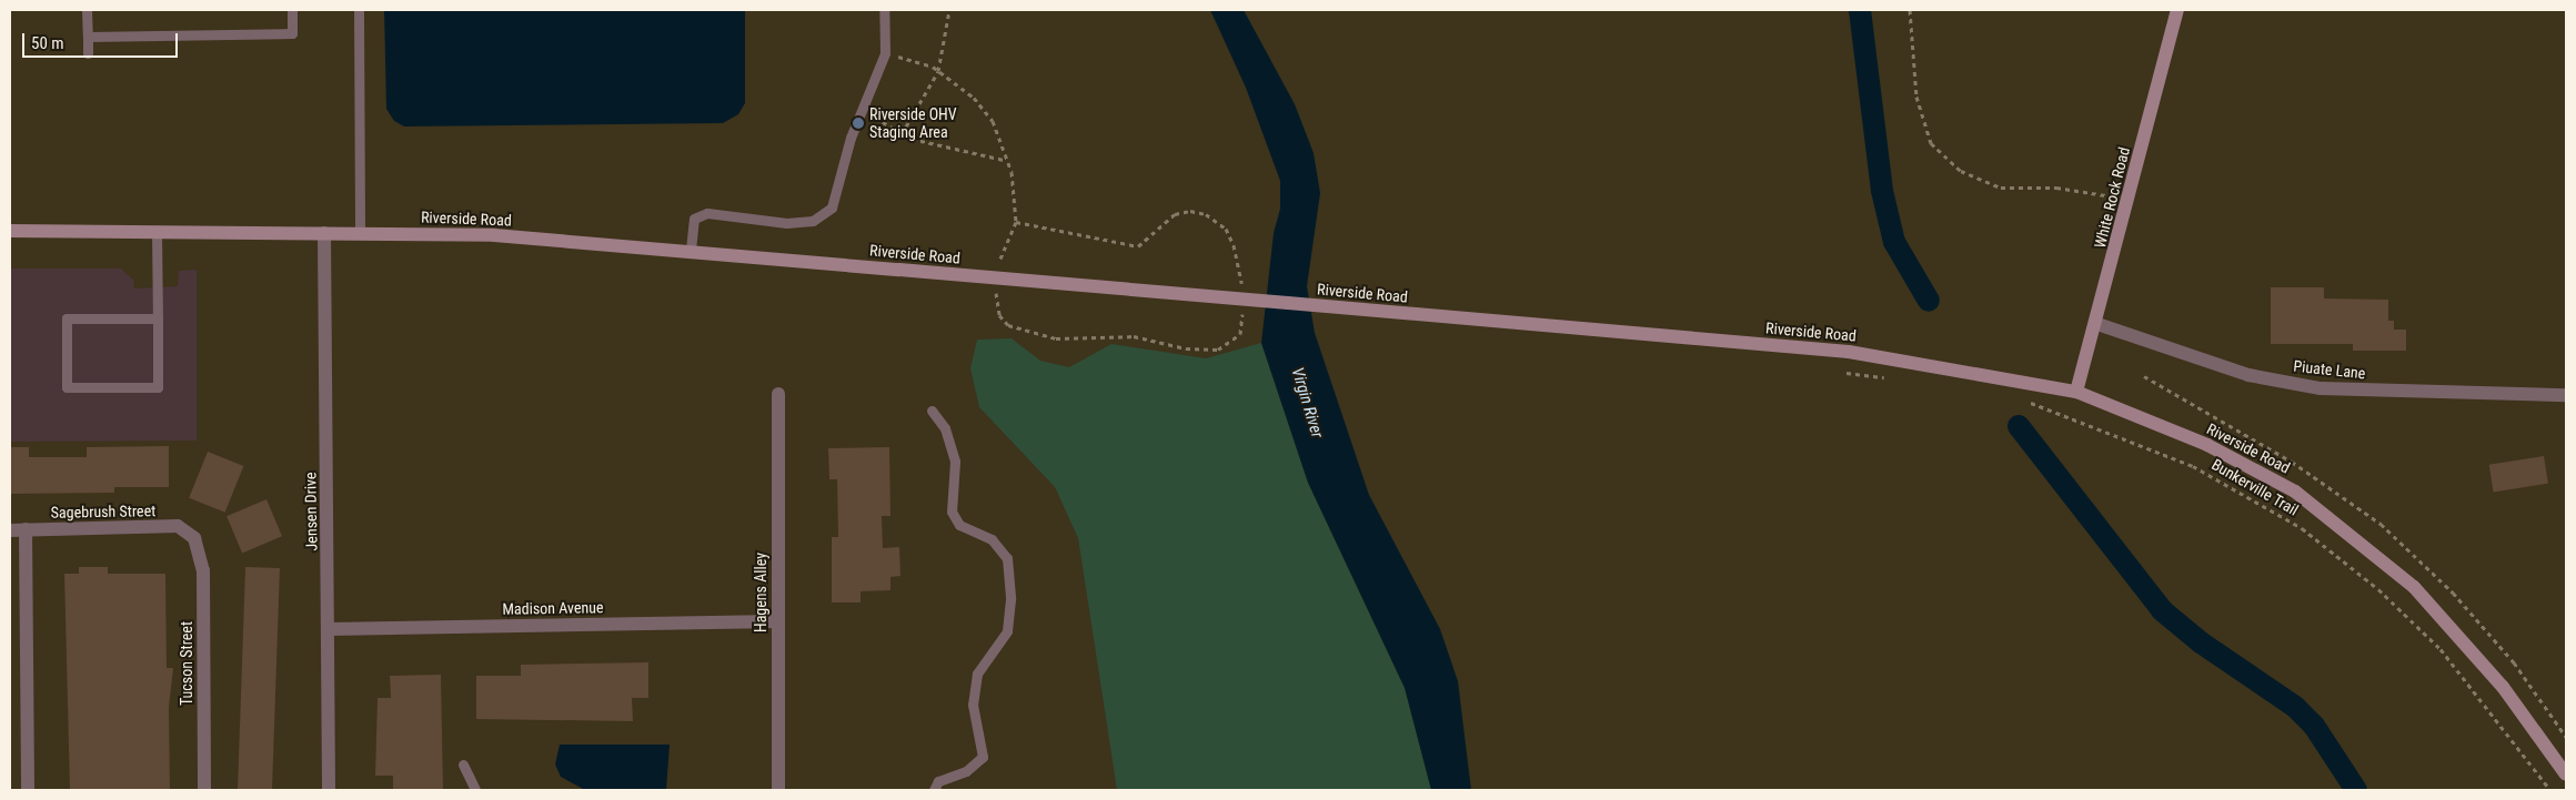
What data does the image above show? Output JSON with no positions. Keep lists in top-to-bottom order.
{
  "streets": {
    "main road": ["White Rock Road", "Riverside Road"],
    "street": [
      "Piuate Lane",
      "Sagebrush Street",
      "Jensen Drive",
      "Hagens Alley",
      "Madison Avenue",
      "Tucson Street"
    ],
    "path": ["Bunkerville Trail"]
  },
  "crossings": [
    ["White Rock Road", "Riverside Road"],
    ["White Rock Road", "Piuate Lane"],
    ["Riverside Road", "Jensen Drive"],
    ["Sagebrush Street", "Tucson Street"],
    ["Jensen Drive", "Madison Avenue"],
    ["Hagens Alley", "Madison Avenue"]
  ],
  "water": ["Virgin River"],
  "places": ["Riverside OHV Staging Area"],
  "scale_bar": "50 m"
}
